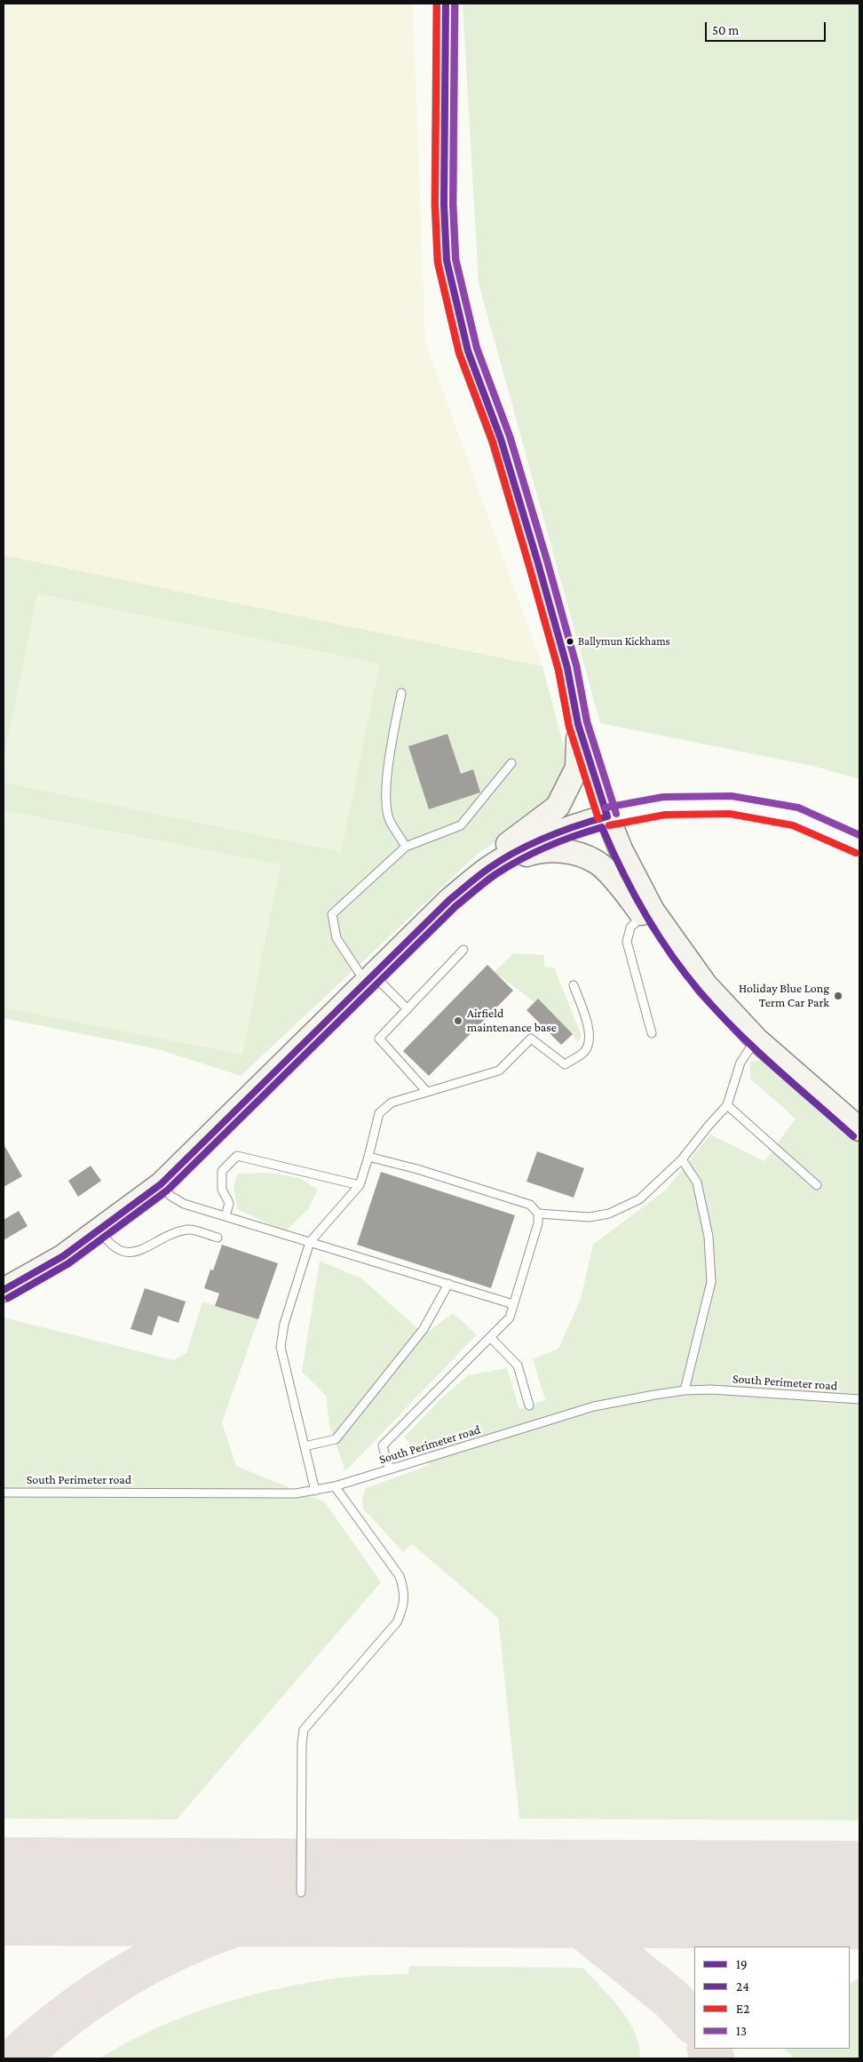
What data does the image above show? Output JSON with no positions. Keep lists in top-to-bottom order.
{
  "streets": {
    "lane": ["South Perimeter road"]
  },
  "places": ["Ballymun Kickhams", "Holiday Blue Long Term Car Park", "Airfield maintenance base"],
  "lines": [
    "transit line 19",
    "transit line E2",
    "transit line 13",
    "transit line 24"
  ],
  "legend": [
    "19",
    "24",
    "E2",
    "13"
  ],
  "scale_bar": "50 m"
}
